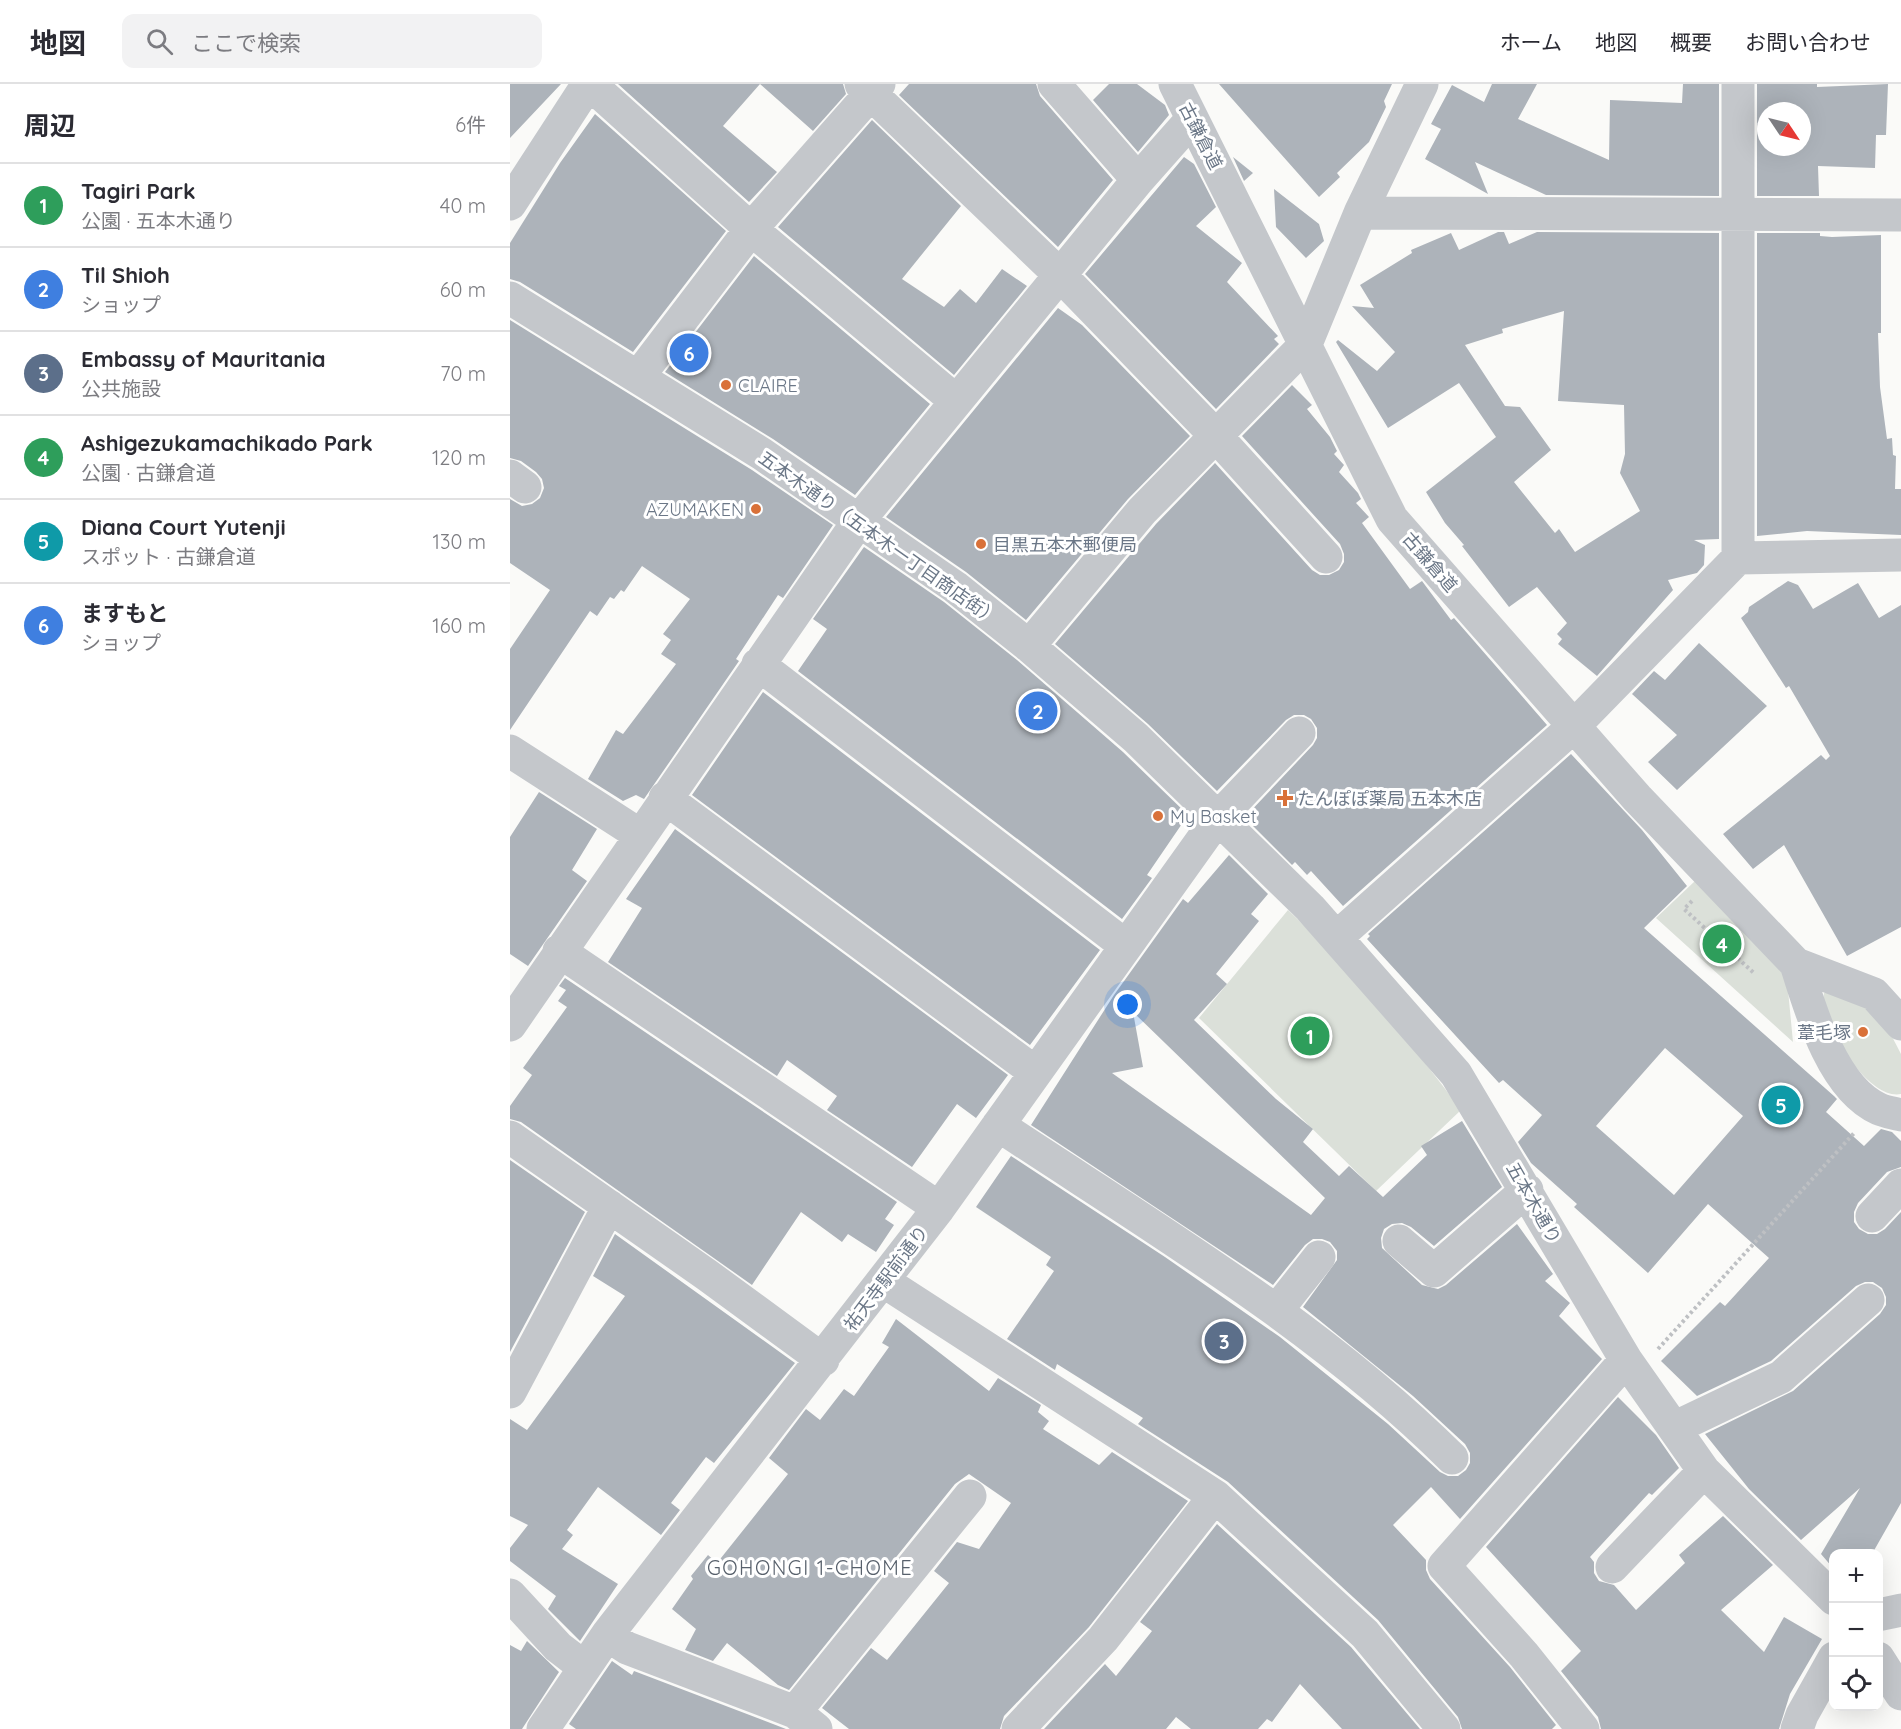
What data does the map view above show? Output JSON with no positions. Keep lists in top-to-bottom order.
{
  "streets": {
    "street": [
      "古鎌倉道",
      "五本木通り（五本木一丁目商店街）",
      "五本木通り",
      "祐天寺駅前通り"
    ]
  },
  "crossings": [
    ["五本木通り（五本木一丁目商店街）", "五本木通り"],
    ["五本木通り（五本木一丁目商店街）", "祐天寺駅前通り"],
    ["五本木通り", "祐天寺駅前通り"]
  ],
  "districts": ["GOHONGI 1-CHOME"],
  "places": {
    "other": [
      "CLAIRE",
      "AZUMAKEN",
      "目黒五本木郵便局",
      "My Basket",
      "葦毛塚"
    ],
    "health": ["たんぽぽ薬局 五本木店"]
  },
  "north": "bottom right",
  "page": {
    "header": "地図",
    "search": "ここで検索",
    "nav": [
      "ホーム",
      "地図",
      "概要",
      "お問い合わせ"
    ],
    "heading": ["周辺", "6件"],
    "list": [
      {
        "mark": "1",
        "name": "Tagiri Park",
        "note": "公園 · 五本木通り",
        "value": "40 m"
      },
      {
        "mark": "2",
        "name": "Til Shioh",
        "note": "ショップ",
        "value": "60 m"
      },
      {
        "mark": "3",
        "name": "Embassy of Mauritania",
        "note": "公共施設",
        "value": "70 m"
      },
      {
        "mark": "4",
        "name": "Ashigezukamachikado Park",
        "note": "公園 · 古鎌倉道",
        "value": "120 m"
      },
      {
        "mark": "5",
        "name": "Diana Court Yutenji",
        "note": "スポット · 古鎌倉道",
        "value": "130 m"
      },
      {
        "mark": "6",
        "name": "ますもと",
        "note": "ショップ",
        "value": "160 m"
      }
    ],
    "pins": [
      "6",
      "2",
      "4",
      "1",
      "5",
      "3"
    ],
    "map_buttons": ["+", "−"]
  }
}
